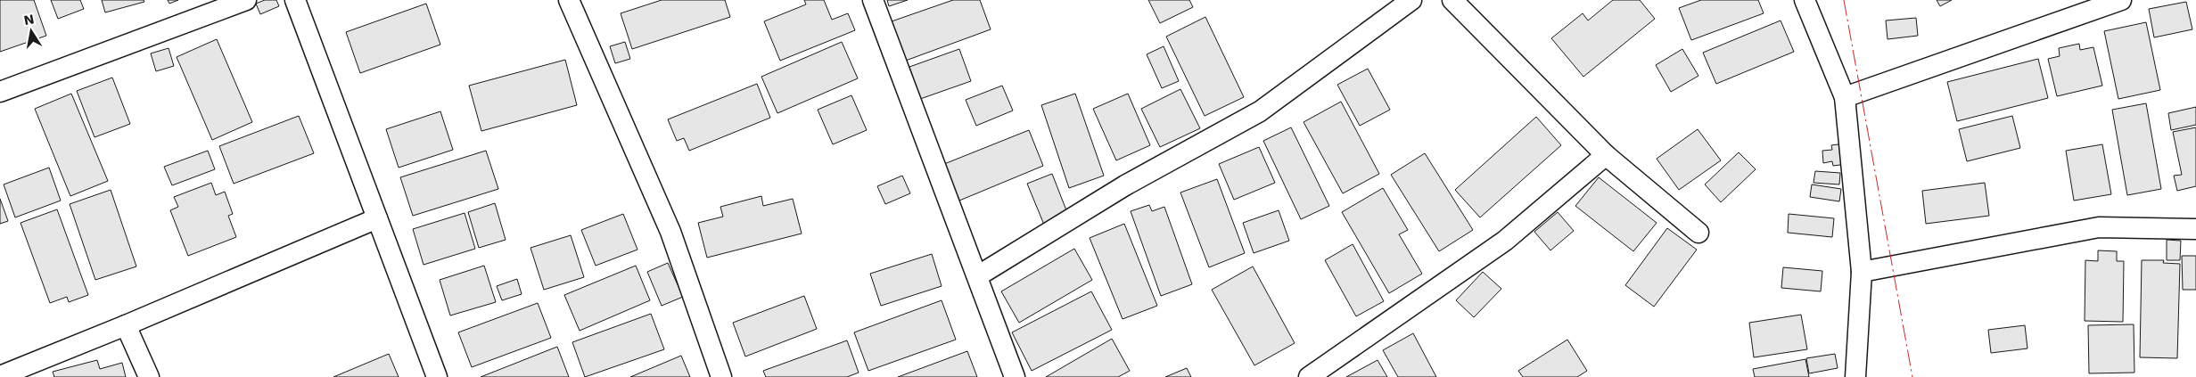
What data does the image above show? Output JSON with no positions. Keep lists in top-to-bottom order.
{
  "north": "top"
}
